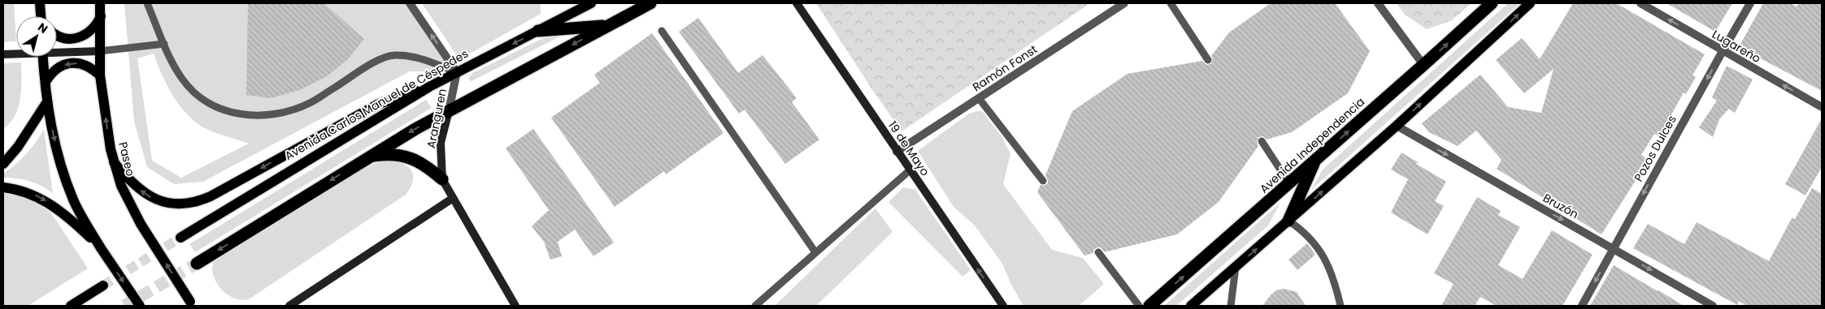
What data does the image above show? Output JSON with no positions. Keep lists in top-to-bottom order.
{
  "streets": {
    "highway": ["Avenida Independencia"],
    "main road": ["Avenida Carlos Manuel de Céspedes", "Paseo"],
    "street": [
      "Lugareño",
      "Ramón Fonst",
      "Aranguren",
      "19 de Mayo",
      "Pozos Dulces",
      "Bruzón"
    ]
  },
  "crossings": [
    ["Lugareño", "Pozos Dulces"],
    ["Ramón Fonst", "19 de Mayo"],
    ["Avenida Carlos Manuel de Céspedes", "Aranguren"],
    ["Pozos Dulces", "Bruzón"]
  ],
  "one_way": [
    "Lugareño",
    "Avenida Independencia",
    "19 de Mayo",
    "Pozos Dulces",
    "Bruzón"
  ],
  "north": "top right"
}
